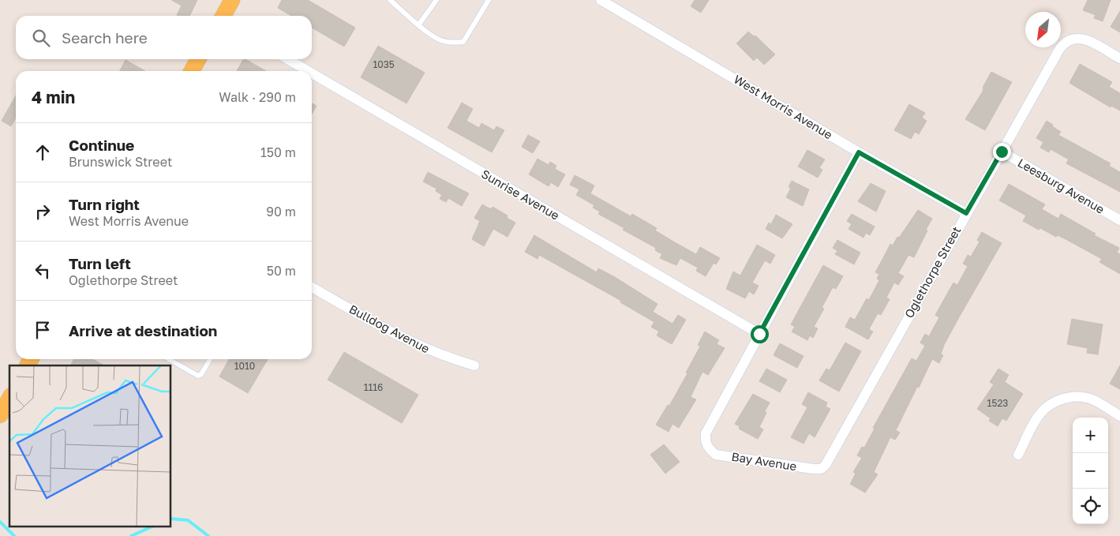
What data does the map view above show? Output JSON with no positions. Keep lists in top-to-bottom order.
{
  "streets": {
    "street": [
      "West Morris Avenue",
      "Leesburg Avenue",
      "Sunrise Avenue",
      "Oglethorpe Street",
      "Bulldog Avenue",
      "Bay Avenue"
    ]
  },
  "crossings": [
    ["West Morris Avenue", "Oglethorpe Street"],
    ["Leesburg Avenue", "Oglethorpe Street"],
    ["Sunrise Avenue", "Bay Avenue"],
    ["Oglethorpe Street", "Bay Avenue"]
  ],
  "house_numbers": [
    "1035",
    "1010",
    "1116",
    "1523"
  ],
  "north": "bottom left",
  "page": {
    "search": "Search here",
    "heading": ["4 min", "Walk · 290 m"],
    "list": [
      ["Continue", "Brunswick Street", "150 m"],
      ["Turn right", "West Morris Avenue", "90 m"],
      ["Turn left", "Oglethorpe Street", "50 m"],
      "Arrive at destination"
    ],
    "map_buttons": ["+", "−"]
  }
}
